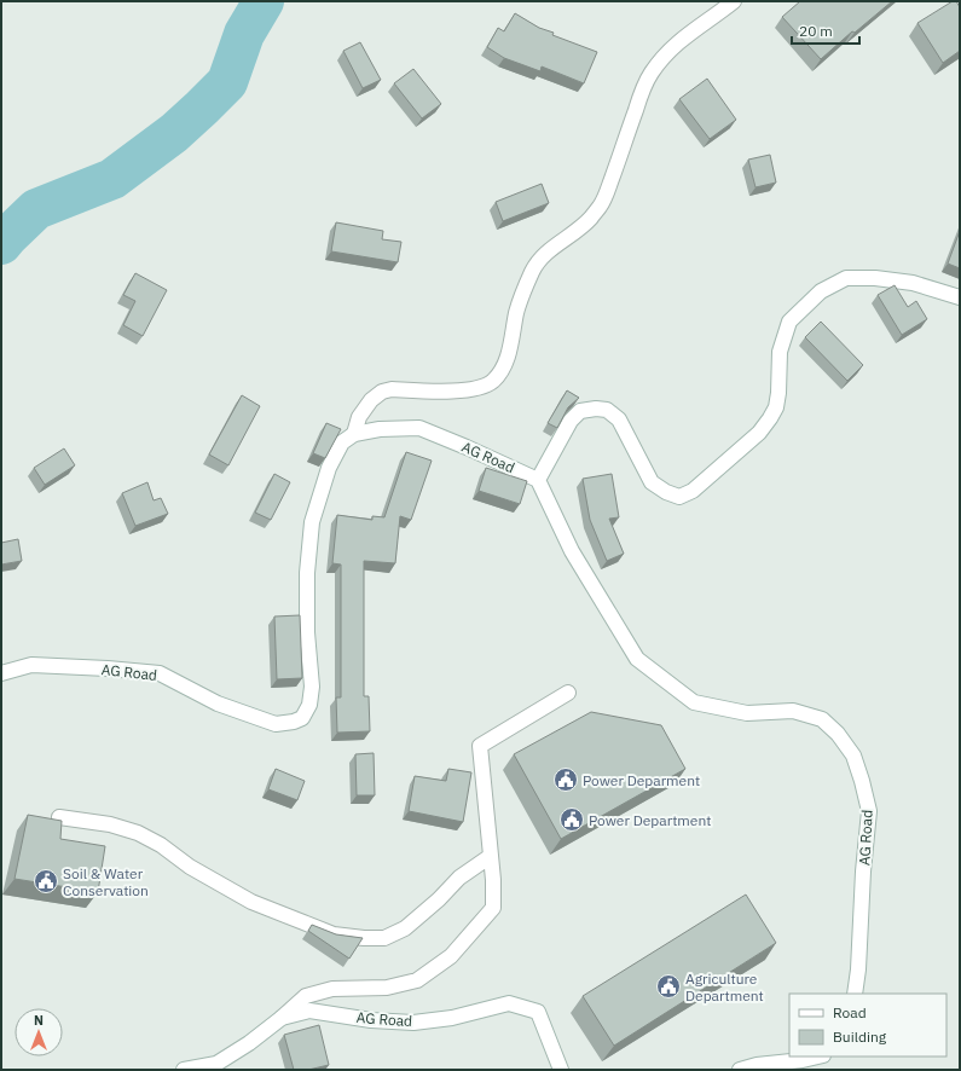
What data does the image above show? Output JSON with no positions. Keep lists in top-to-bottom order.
{
  "streets": {
    "street": ["AG Road"]
  },
  "places": {
    "public building": [
      "Power Deparment",
      "Power Department",
      "Soil & Water Conservation",
      "Agriculture Department"
    ]
  },
  "legend": ["Road", "Building"],
  "scale_bar": "20 m",
  "north": "top"
}
